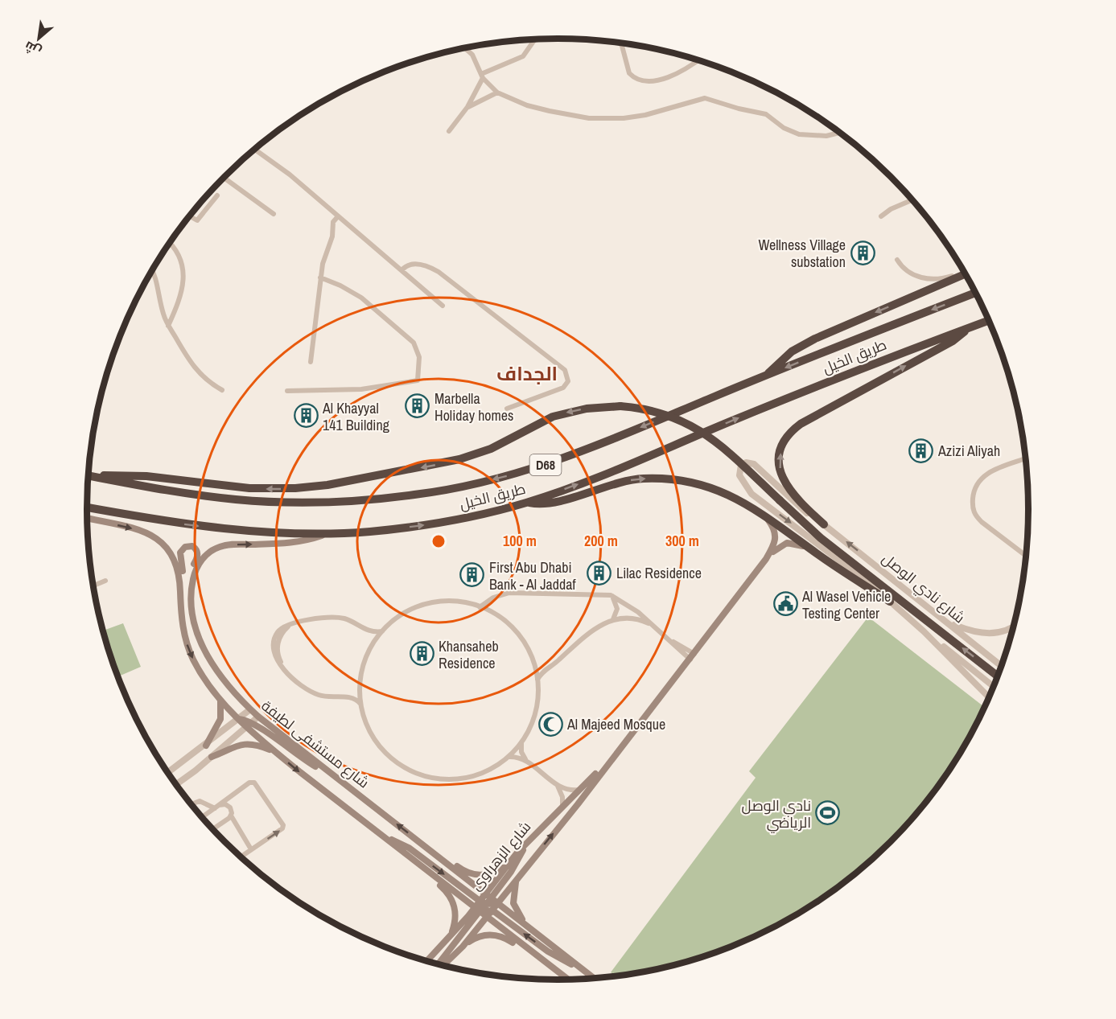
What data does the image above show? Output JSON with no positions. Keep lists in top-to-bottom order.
{
  "streets": {
    "highway": ["طريق الخيل", "D68"],
    "main road": ["شارع مستشفى لطيفة", "شارع الزهراوى"],
    "street": ["شارع نادي الوصل"]
  },
  "crossings": [
    ["طريق الخيل", "شارع مستشفى لطيفة"],
    ["شارع مستشفى لطيفة", "شارع الزهراوى"]
  ],
  "districts": ["الجداف"],
  "places": {
    "building": [
      "Wellness Village substation",
      "Marbella Holiday homes",
      "Al Khayyal 141 Building",
      "Azizi Aliyah",
      "Lilac Residence",
      "First Abu Dhabi Bank - Al Jaddaf",
      "Khansaheb Residence"
    ],
    "public building": ["Al Wasel Vehicle Testing Center"],
    "mosque": ["Al Majeed Mosque"],
    "sports": ["نادي الوصل الرياضي"]
  },
  "north": "bottom left",
  "rings": ["100 m", "200 m", "300 m"]
}
